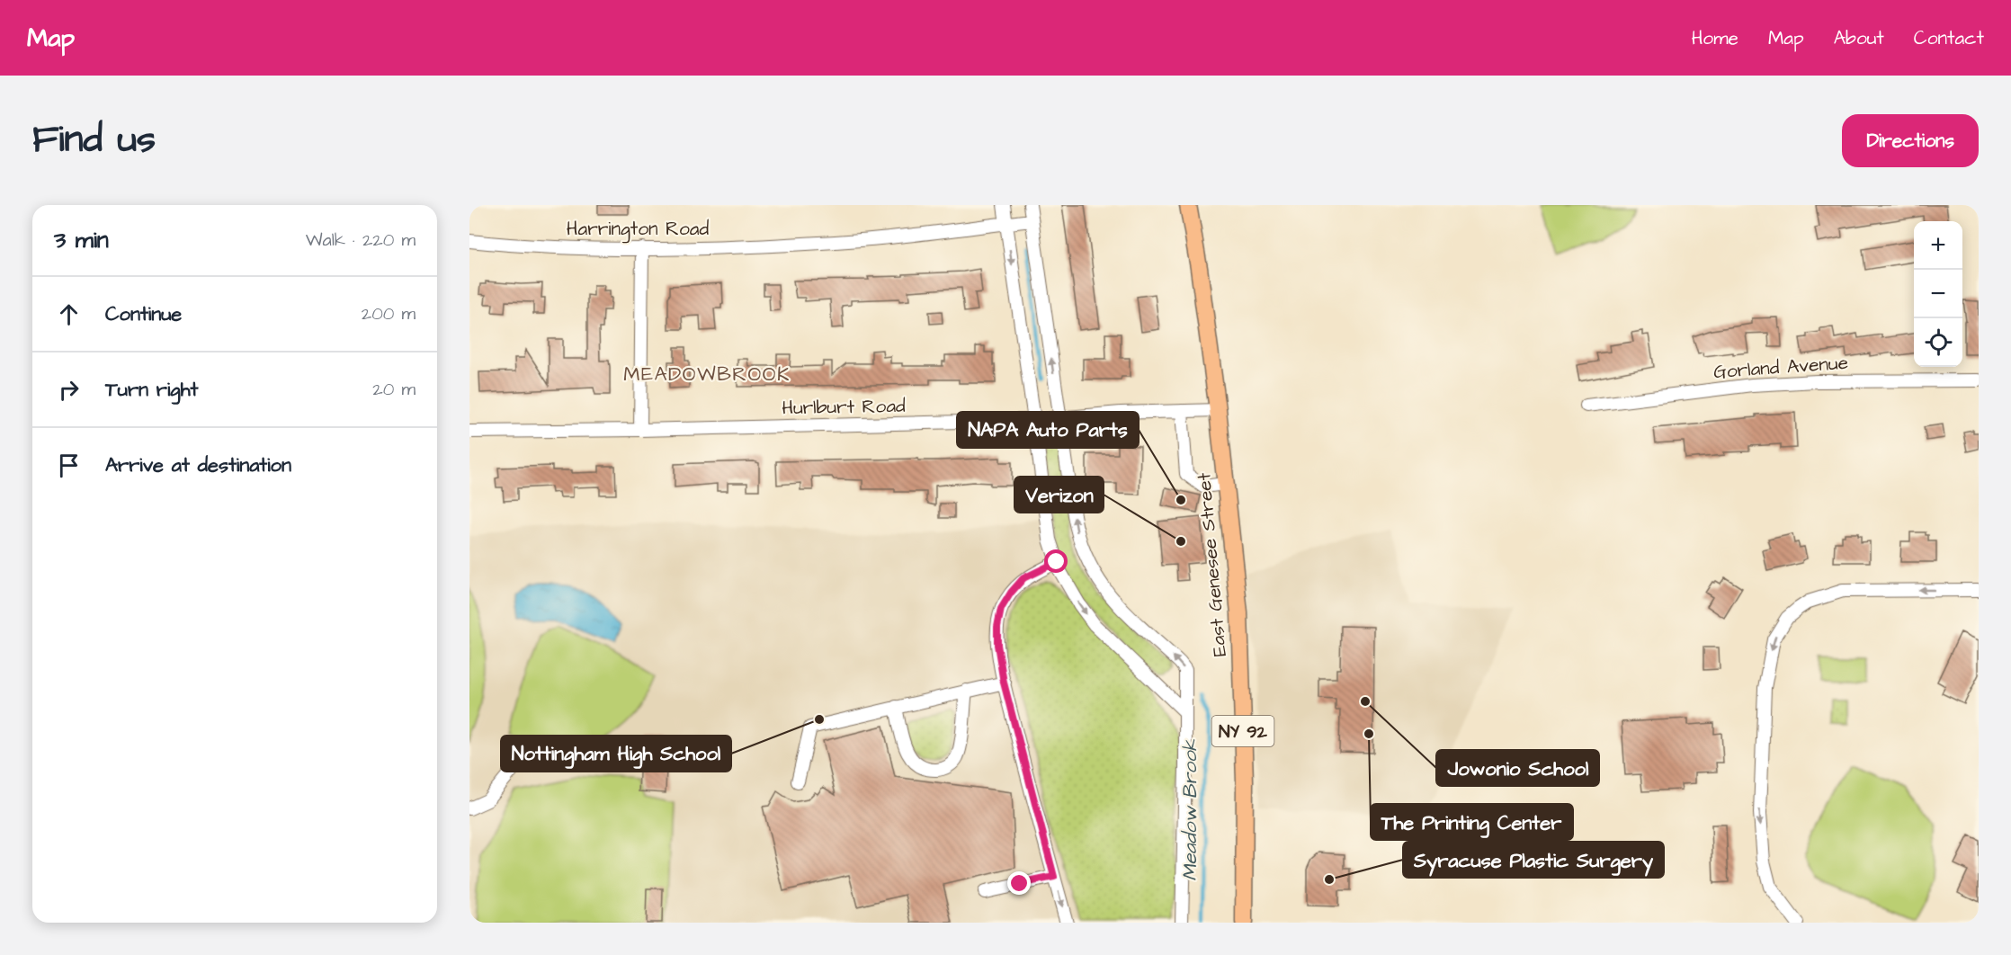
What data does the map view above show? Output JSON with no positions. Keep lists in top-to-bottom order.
{
  "streets": {
    "main road": ["East Genesee Street", "NY 92"],
    "street": ["Harrington Road", "Gorland Avenue", "Hurlburt Road"]
  },
  "crossings": [
    ["Hurlburt Road", "East Genesee Street"]
  ],
  "districts": ["MEADOWBROOK"],
  "water": ["Meadow Brook"],
  "places": [
    "NAPA Auto Parts",
    "Verizon",
    "Jowonio School",
    "Nottingham High School",
    "The Printing Center",
    "Syracuse Plastic Surgery"
  ],
  "page": {
    "header": "Map",
    "nav": [
      "Home",
      "Map",
      "About",
      "Contact"
    ],
    "title": "Find us",
    "buttons": "Directions",
    "heading": ["3 min", "Walk · 220 m"],
    "map_buttons": ["+", "−"],
    "list": [
      ["Continue", "200 m"],
      ["Turn right", "20 m"],
      "Arrive at destination"
    ]
  }
}
